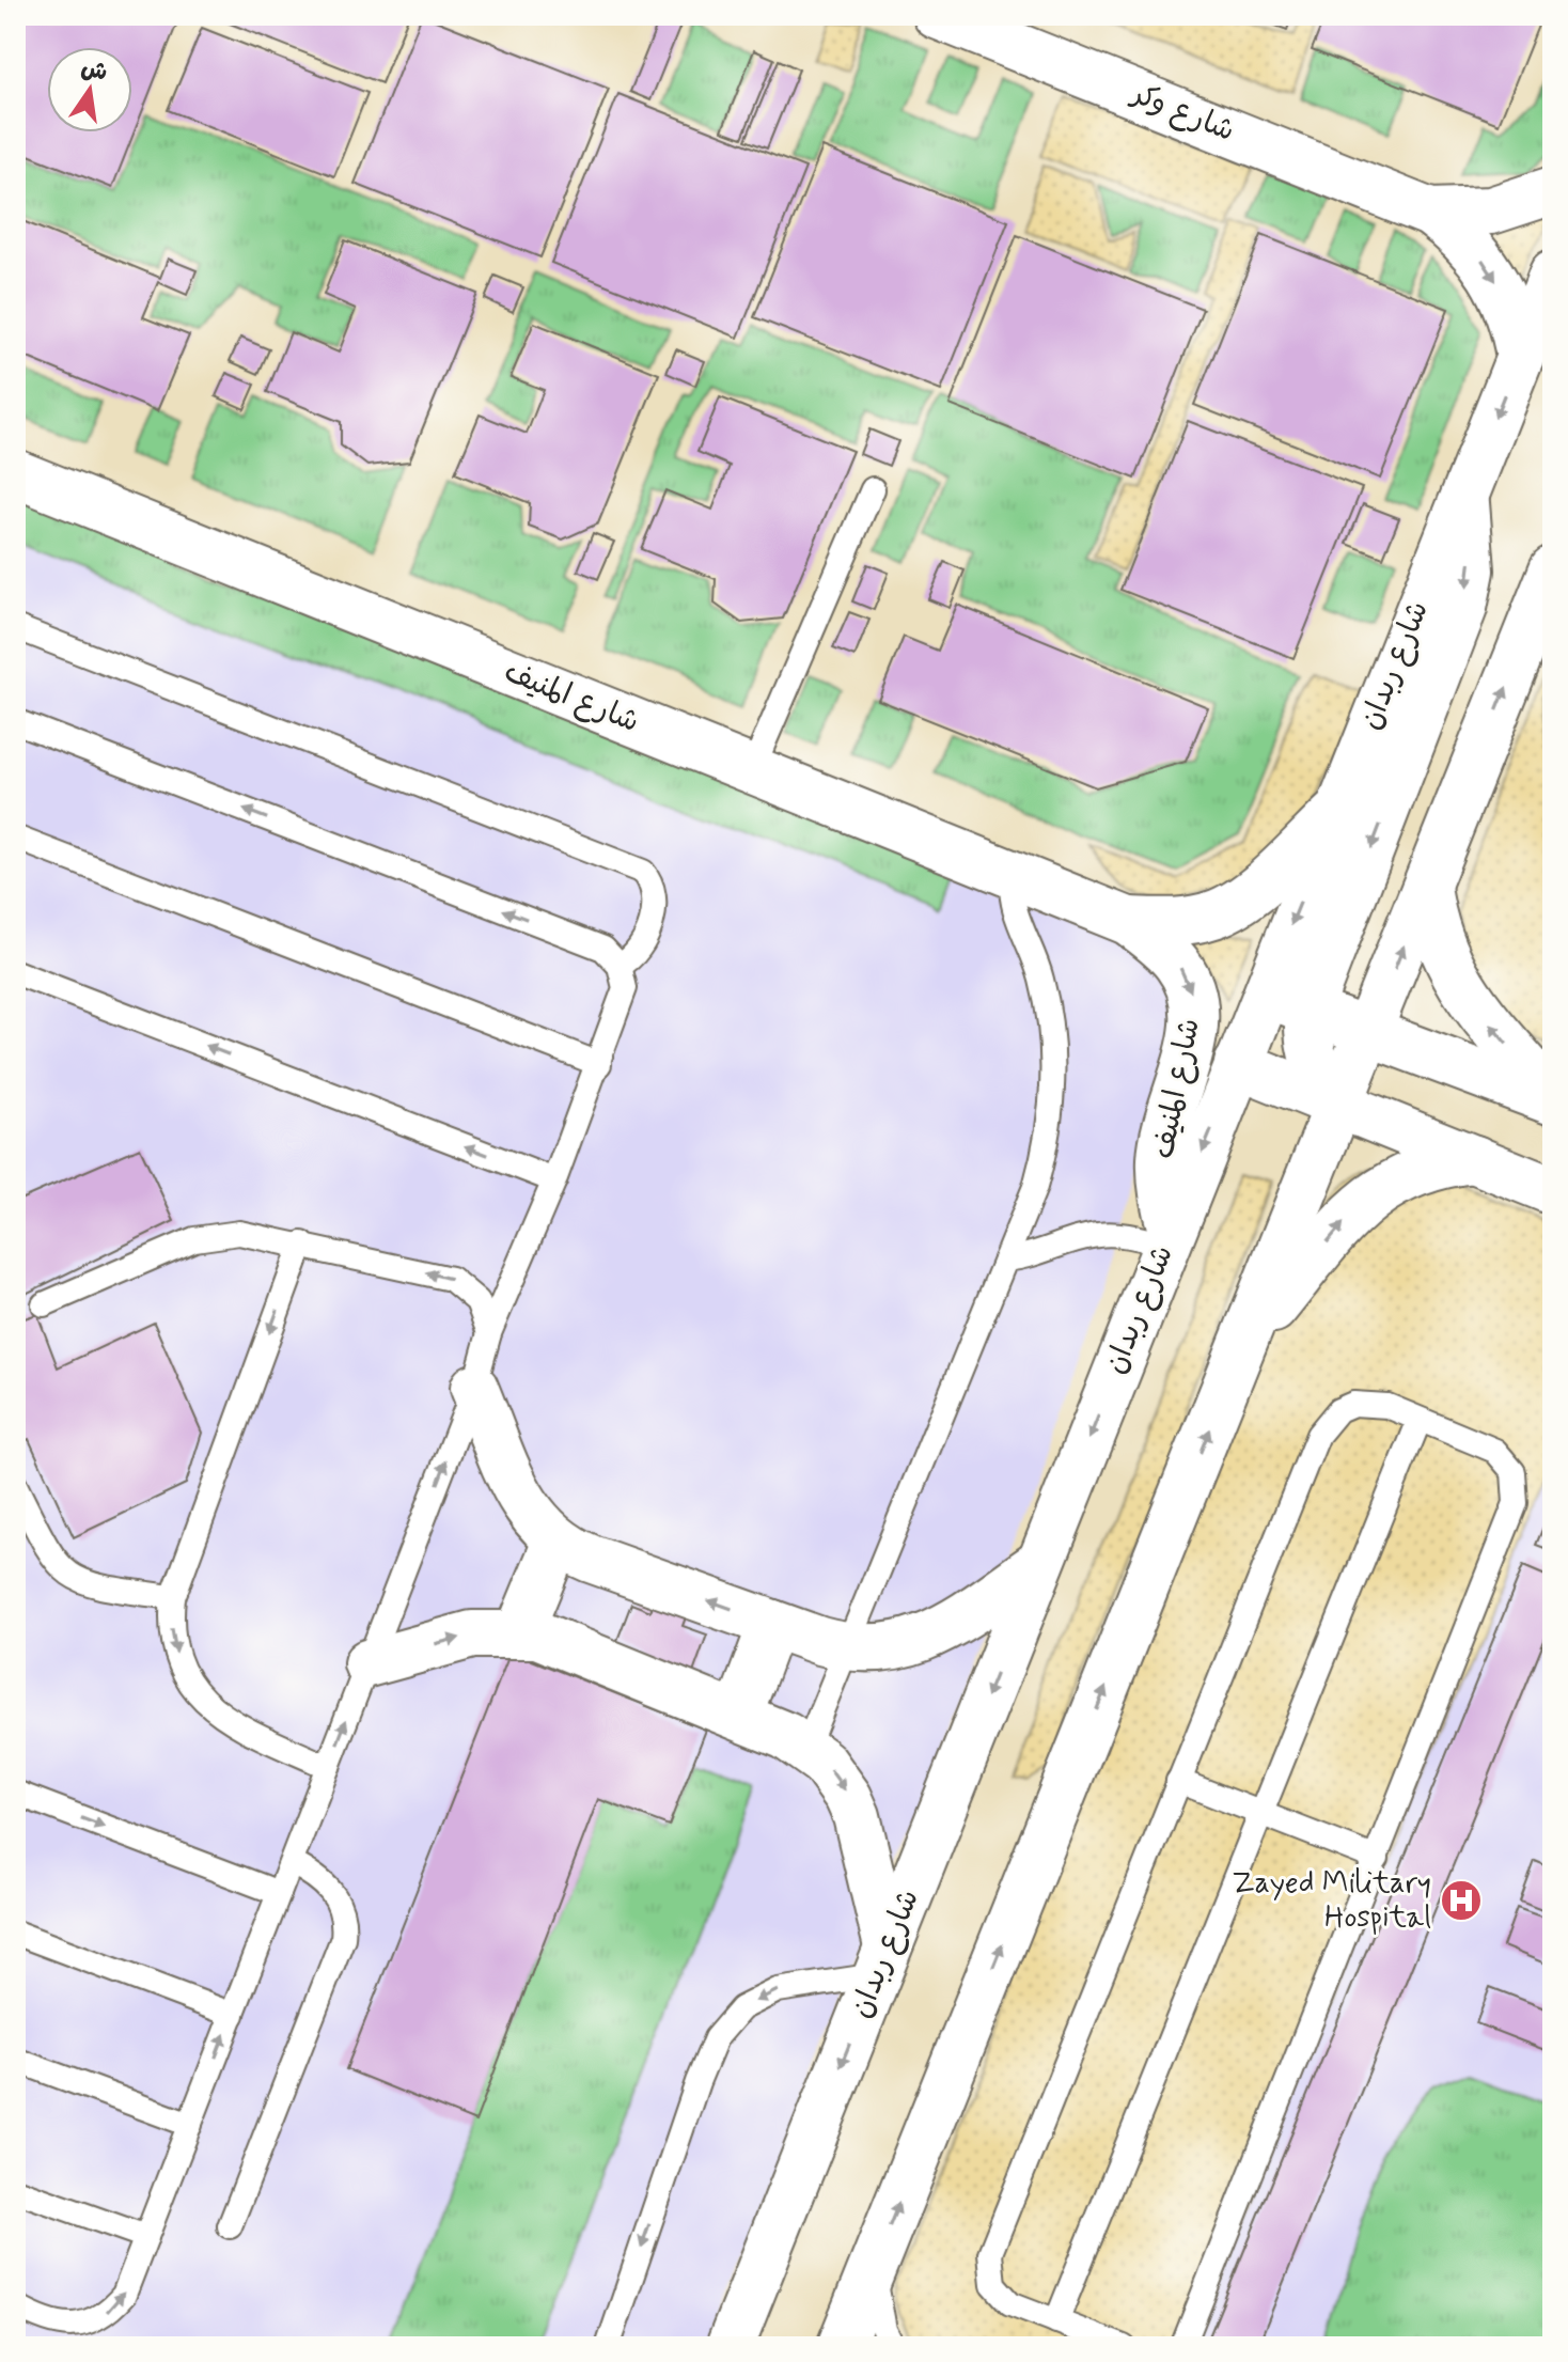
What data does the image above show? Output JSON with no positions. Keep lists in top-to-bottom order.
{
  "streets": {
    "main road": ["شارع وكر", "شارع ربدان", "شارع المنيف"]
  },
  "crossings": [
    ["شارع وكر", "شارع ربدان"],
    ["شارع ربدان", "شارع المنيف"]
  ],
  "places": {
    "hospital": ["Zayed Military Hospital"]
  },
  "north": "top"
}
